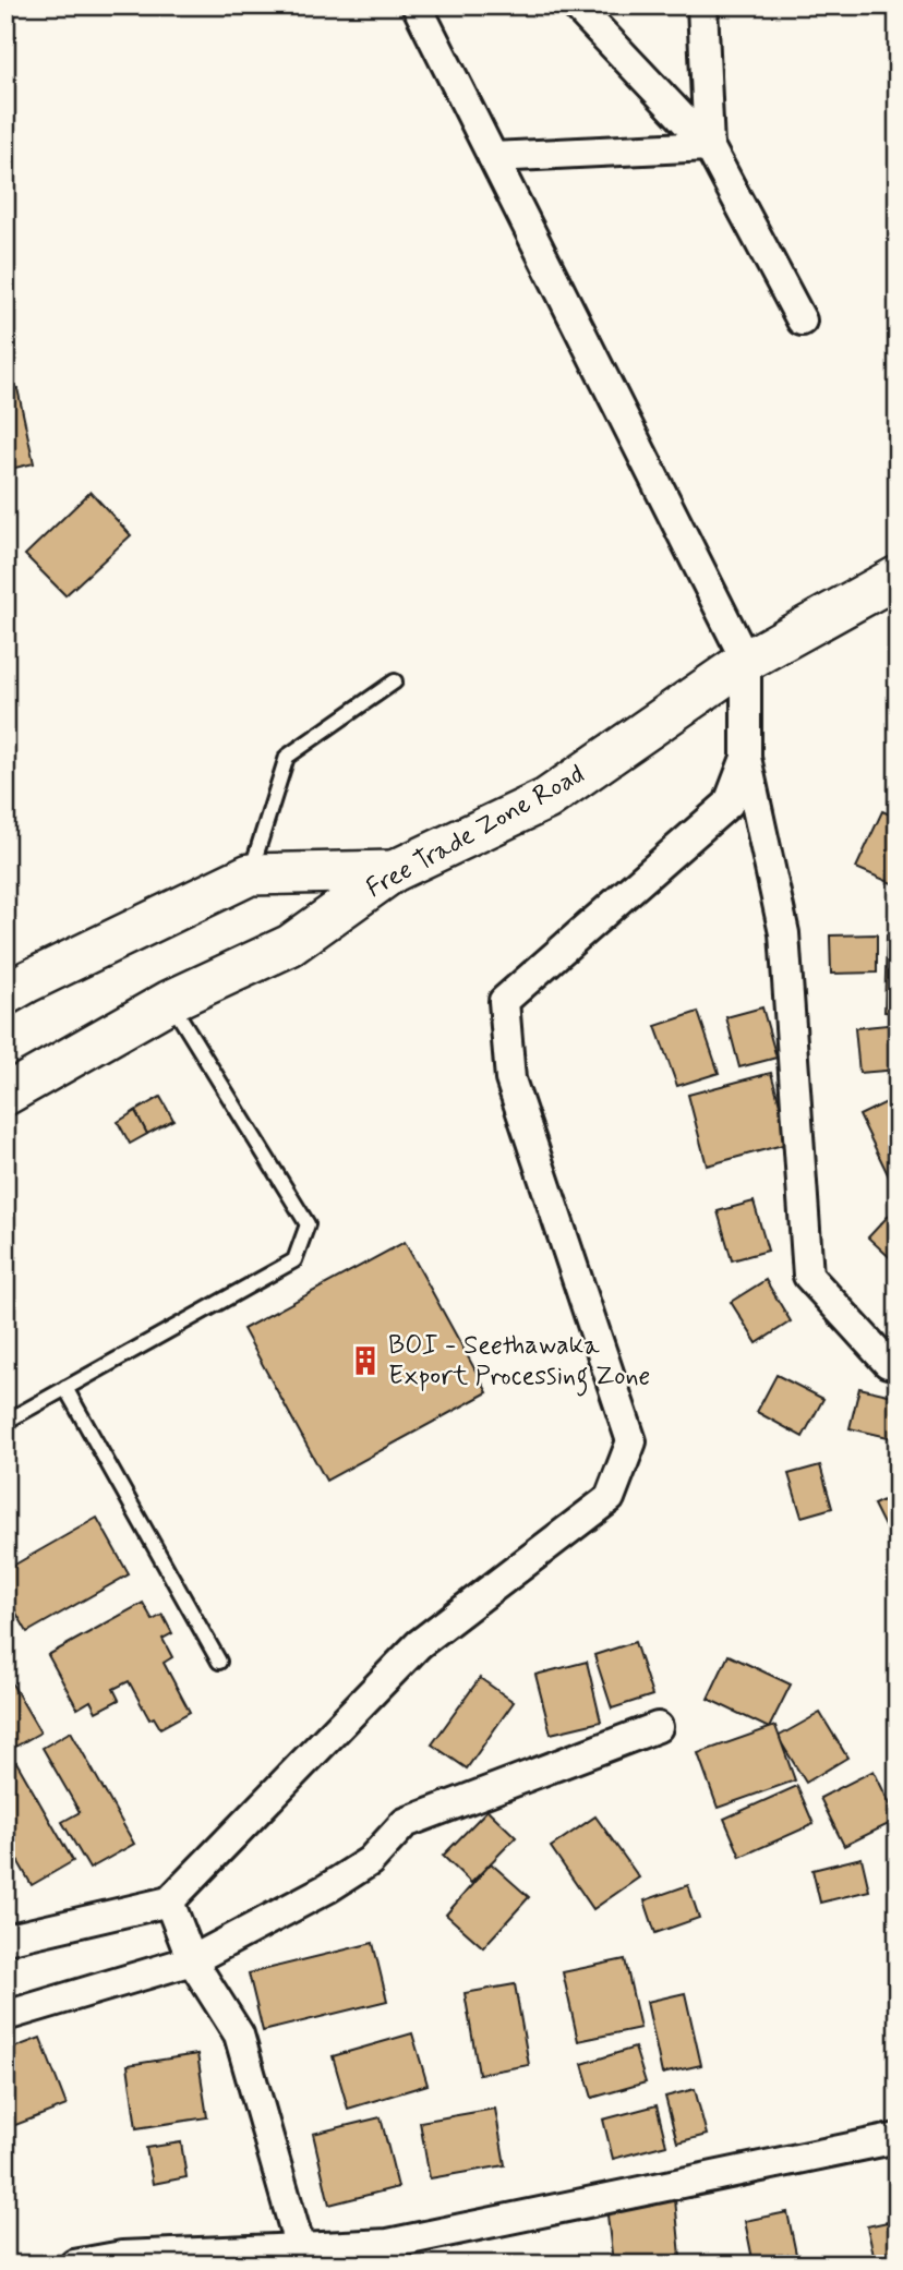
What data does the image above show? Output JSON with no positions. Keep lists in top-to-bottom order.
{
  "streets": {
    "street": ["Free Trade Zone Road"]
  },
  "places": {
    "building": ["BOI - Seethawaka Export Processing Zone"]
  }
}
